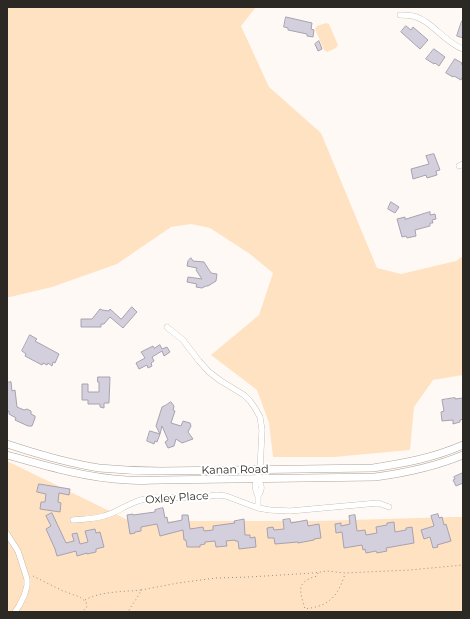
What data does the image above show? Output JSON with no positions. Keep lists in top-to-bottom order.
{
  "streets": {
    "main road": ["Kanan Road"],
    "street": ["Oxley Place"]
  }
}
